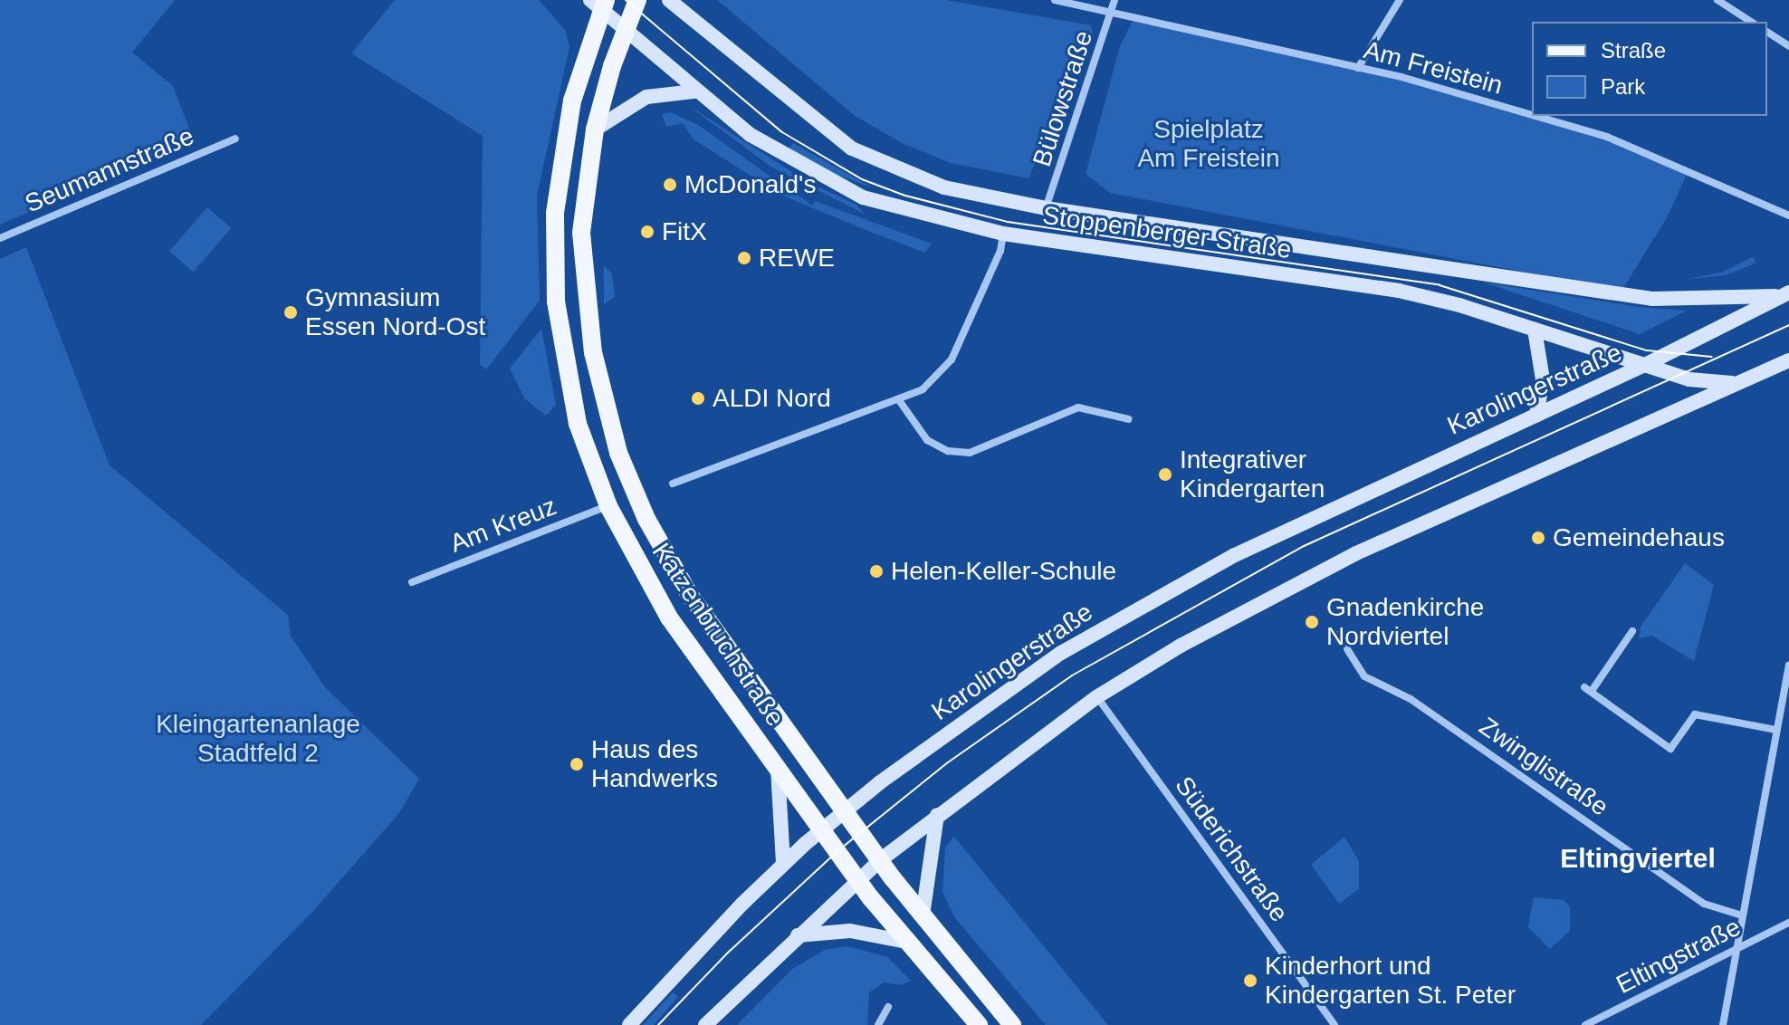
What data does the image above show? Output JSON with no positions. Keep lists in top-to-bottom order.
{
  "streets": {
    "main road": ["Stoppenberger Straße", "Karolingerstraße", "Katzenbruchstraße"],
    "street": [
      "Am Freistein",
      "Bülowstraße",
      "Seumannstraße",
      "Am Kreuz",
      "Zwinglistraße",
      "Süderichstraße",
      "Eltingstraße"
    ]
  },
  "crossings": [
    ["Am Freistein", "Bülowstraße"],
    ["Bülowstraße", "Stoppenberger Straße"],
    ["Stoppenberger Straße", "Karolingerstraße"],
    ["Stoppenberger Straße", "Katzenbruchstraße"],
    ["Karolingerstraße", "Katzenbruchstraße"],
    ["Am Kreuz", "Katzenbruchstraße"]
  ],
  "districts": ["Eltingviertel"],
  "parks": ["Spielplatz Am Freistein", "Kleingartenanlage Stadtfeld 2"],
  "places": [
    "McDonald's",
    "FitX",
    "REWE",
    "Gymnasium Essen Nord-Ost",
    "ALDI Nord",
    "Integrativer Kindergarten",
    "Gemeindehaus",
    "Helen-Keller-Schule",
    "Gnadenkirche Nordviertel",
    "Haus des Handwerks",
    "Kinderhort und Kindergarten St. Peter"
  ],
  "legend": ["Straße", "Park"]
}
